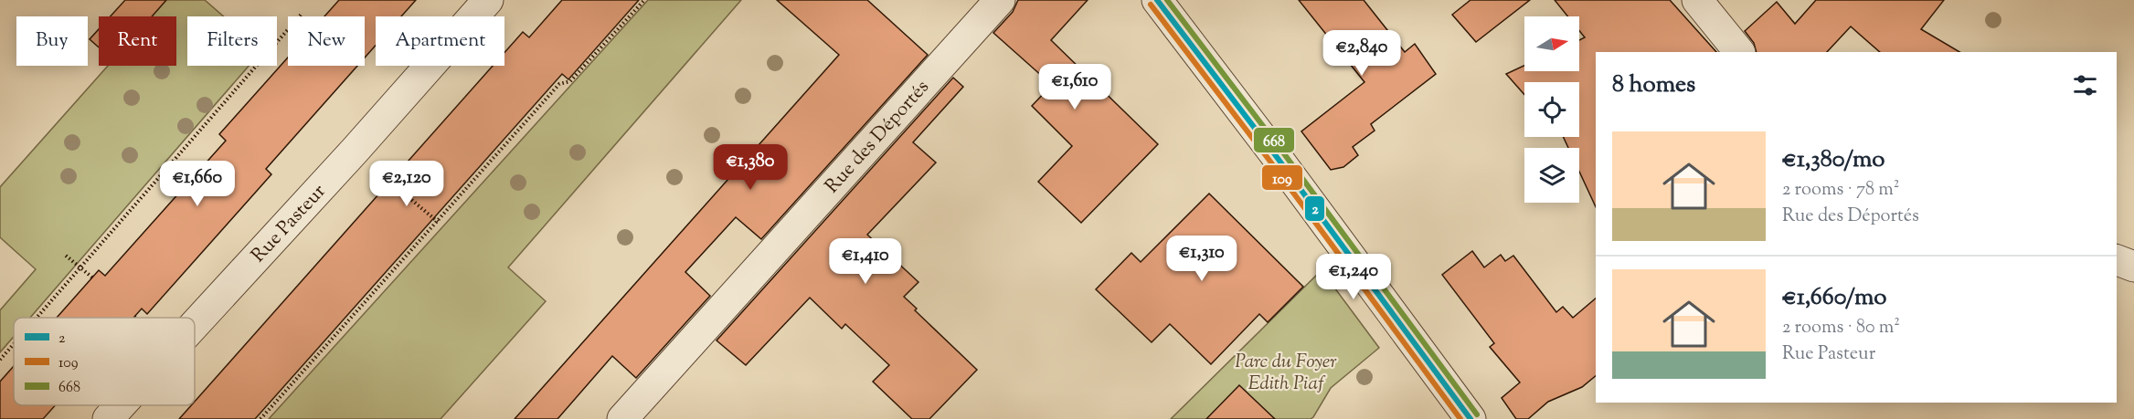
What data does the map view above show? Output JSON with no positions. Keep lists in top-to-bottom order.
{
  "streets": {
    "street": ["Rue des Déportés", "Rue Pasteur"]
  },
  "parks": ["Parc du Foyer Edith Piaf"],
  "lines": ["transit line 2", "transit line 668", "transit line 109"],
  "legend": ["2", "109", "668"],
  "north": "right",
  "page": {
    "chip": [
      "Buy",
      "Rent",
      "Filters",
      "New",
      "Apartment"
    ],
    "price": [
      "€2,840",
      "€1,610",
      "€1,380",
      "€1,660",
      "€2,120",
      "€1,310",
      "€1,410",
      "€1,240"
    ],
    "heading": "8 homes",
    "list": [
      {
        "name": "€1,380/mo",
        "note": "2 rooms · 78 m² · Rue des Déportés"
      },
      {
        "name": "€1,660/mo",
        "note": "2 rooms · 80 m² · Rue Pasteur"
      }
    ]
  }
}
